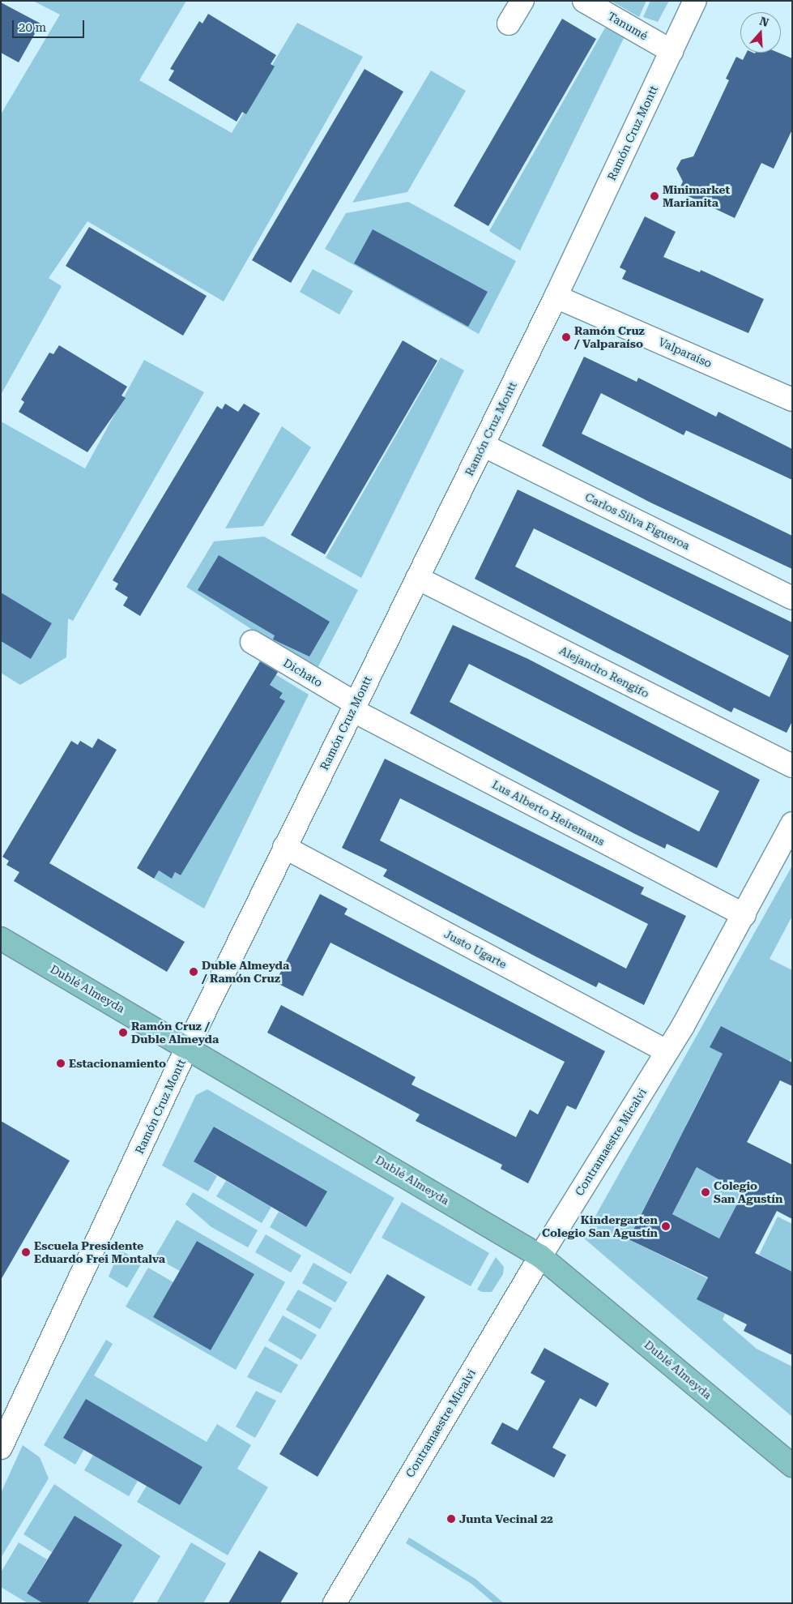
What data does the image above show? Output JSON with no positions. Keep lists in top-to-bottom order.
{
  "streets": {
    "main road": ["Dublé Almeyda"],
    "street": [
      "Tanumé",
      "Ramón Cruz Montt",
      "Valparaíso",
      "Carlos Silva Figueroa",
      "Alejandro Rengifo",
      "Dichato",
      "Lus Alberto Heiremans",
      "Justo Ugarte",
      "Contramaestre Micalvi"
    ]
  },
  "crossings": [
    ["Tanumé", "Ramón Cruz Montt"],
    ["Ramón Cruz Montt", "Valparaíso"],
    ["Ramón Cruz Montt", "Carlos Silva Figueroa"],
    ["Ramón Cruz Montt", "Alejandro Rengifo"],
    ["Ramón Cruz Montt", "Dichato"],
    ["Ramón Cruz Montt", "Lus Alberto Heiremans"],
    ["Ramón Cruz Montt", "Justo Ugarte"],
    ["Ramón Cruz Montt", "Dublé Almeyda"],
    ["Dichato", "Lus Alberto Heiremans"],
    ["Lus Alberto Heiremans", "Contramaestre Micalvi"],
    ["Justo Ugarte", "Contramaestre Micalvi"],
    ["Dublé Almeyda", "Contramaestre Micalvi"]
  ],
  "places": [
    "Minimarket Marianita",
    "Ramón Cruz / Valparaíso",
    "Duble Almeyda / Ramón Cruz",
    "Ramón Cruz / Duble Almeyda",
    "Estacionamiento",
    "Colegio San Agustín",
    "Kindergarten Colegio San Agustín",
    "Escuela Presidente Eduardo Frei Montalva",
    "Junta Vecinal 22"
  ],
  "scale_bar": "20 m",
  "north": "top"
}
